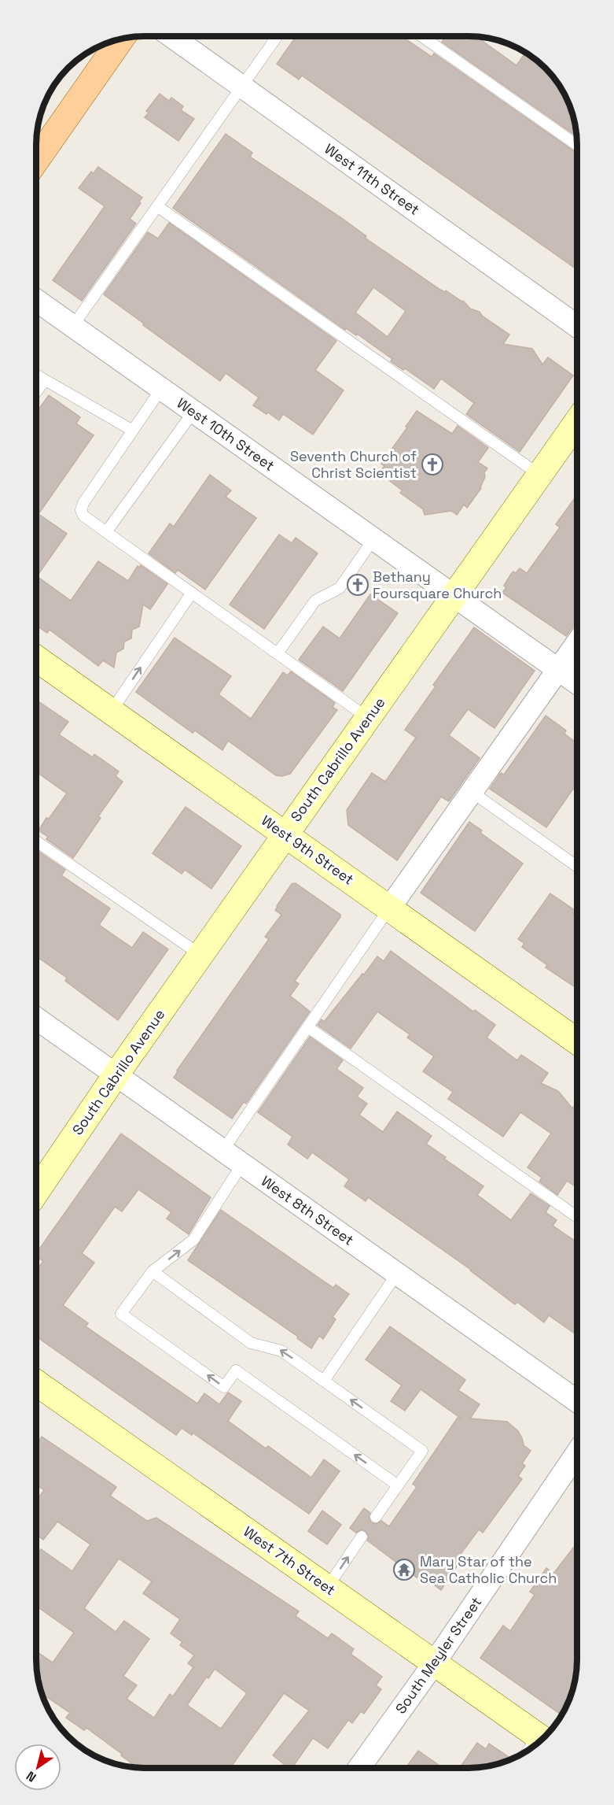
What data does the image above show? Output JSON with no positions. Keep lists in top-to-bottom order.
{
  "streets": {
    "street": [
      "West 11th Street",
      "West 10th Street",
      "South Cabrillo Avenue",
      "West 9th Street",
      "West 8th Street",
      "West 7th Street",
      "South Meyler Street"
    ]
  },
  "crossings": [
    ["West 10th Street", "South Cabrillo Avenue"],
    ["South Cabrillo Avenue", "West 9th Street"],
    ["South Cabrillo Avenue", "West 8th Street"],
    ["West 7th Street", "South Meyler Street"]
  ],
  "places": {
    "church": ["Seventh Church of Christ Scientist", "Bethany Foursquare Church"],
    "temple": ["Mary Star of the Sea Catholic Church"]
  },
  "north": "bottom left"
}
